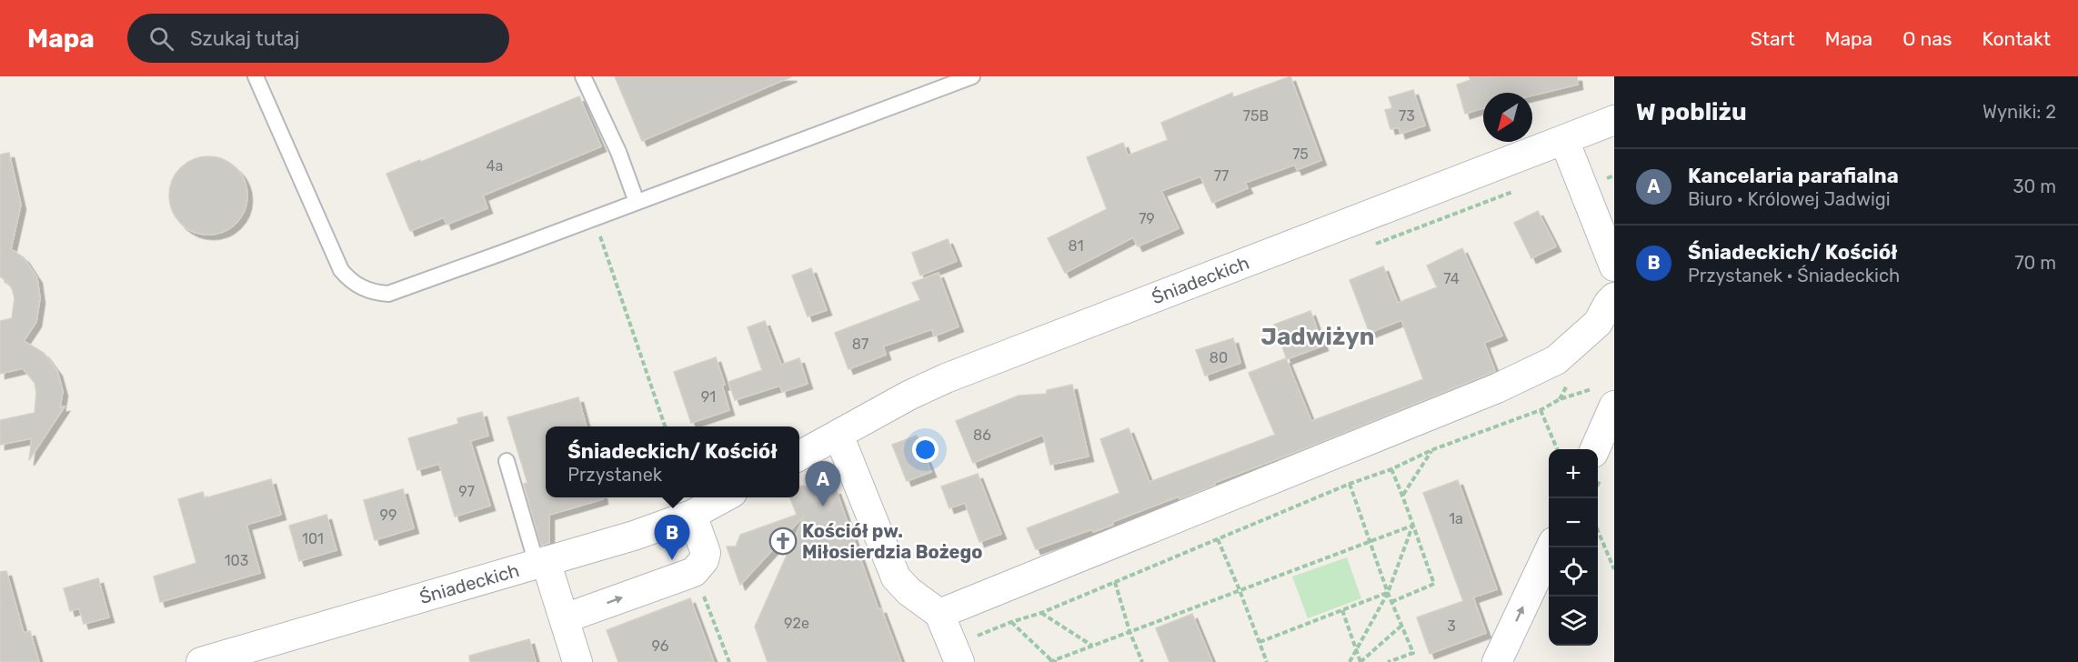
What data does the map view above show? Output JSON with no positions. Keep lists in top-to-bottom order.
{
  "streets": {
    "street": ["Śniadeckich"]
  },
  "districts": ["Jadwiżyn"],
  "places": {
    "church": ["Kościół pw. Miłosierdzia Bożego"]
  },
  "house_numbers": [
    "75B",
    "73",
    "75",
    "4a",
    "77",
    "79",
    "81",
    "74",
    "87",
    "80",
    "91",
    "86",
    "97",
    "99",
    "1a",
    "101",
    "103",
    "92e",
    "3",
    "96"
  ],
  "north": "bottom left",
  "page": {
    "header": "Mapa",
    "search": "Szukaj tutaj",
    "nav": [
      "Start",
      "Mapa",
      "O nas",
      "Kontakt"
    ],
    "heading": ["W pobliżu", "Wyniki: 2"],
    "list": [
      {
        "mark": "A",
        "name": "Kancelaria parafialna",
        "note": "Biuro · Królowej Jadwigi",
        "value": "30 m"
      },
      {
        "mark": "B",
        "name": "Śniadeckich/ Kościół",
        "note": "Przystanek · Śniadeckich",
        "value": "70 m"
      }
    ],
    "popup": ["Śniadeckich/ Kościół", "Przystanek"],
    "map_buttons": ["+", "−"],
    "pins": ["A", "B"]
  }
}
